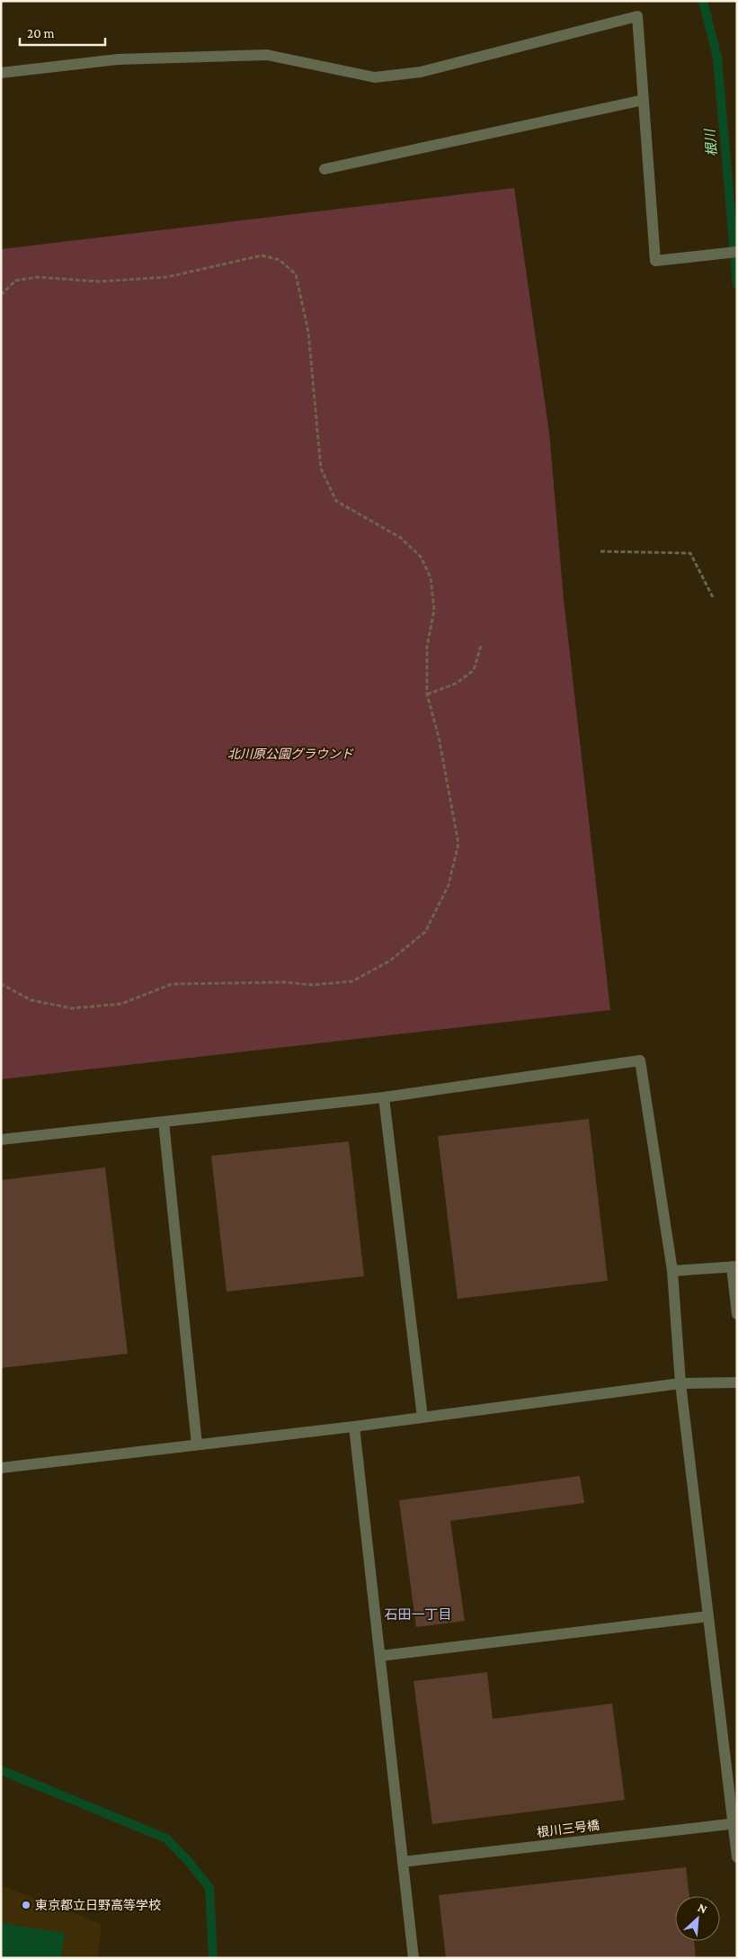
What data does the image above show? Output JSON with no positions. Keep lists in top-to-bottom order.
{
  "streets": {
    "lane": ["根川三号橋"]
  },
  "districts": ["石田一丁目"],
  "water": ["根川"],
  "parks": ["北川原公園グラウンド"],
  "places": ["東京都立日野高等学校"],
  "scale_bar": "20 m",
  "north": "top right"
}
